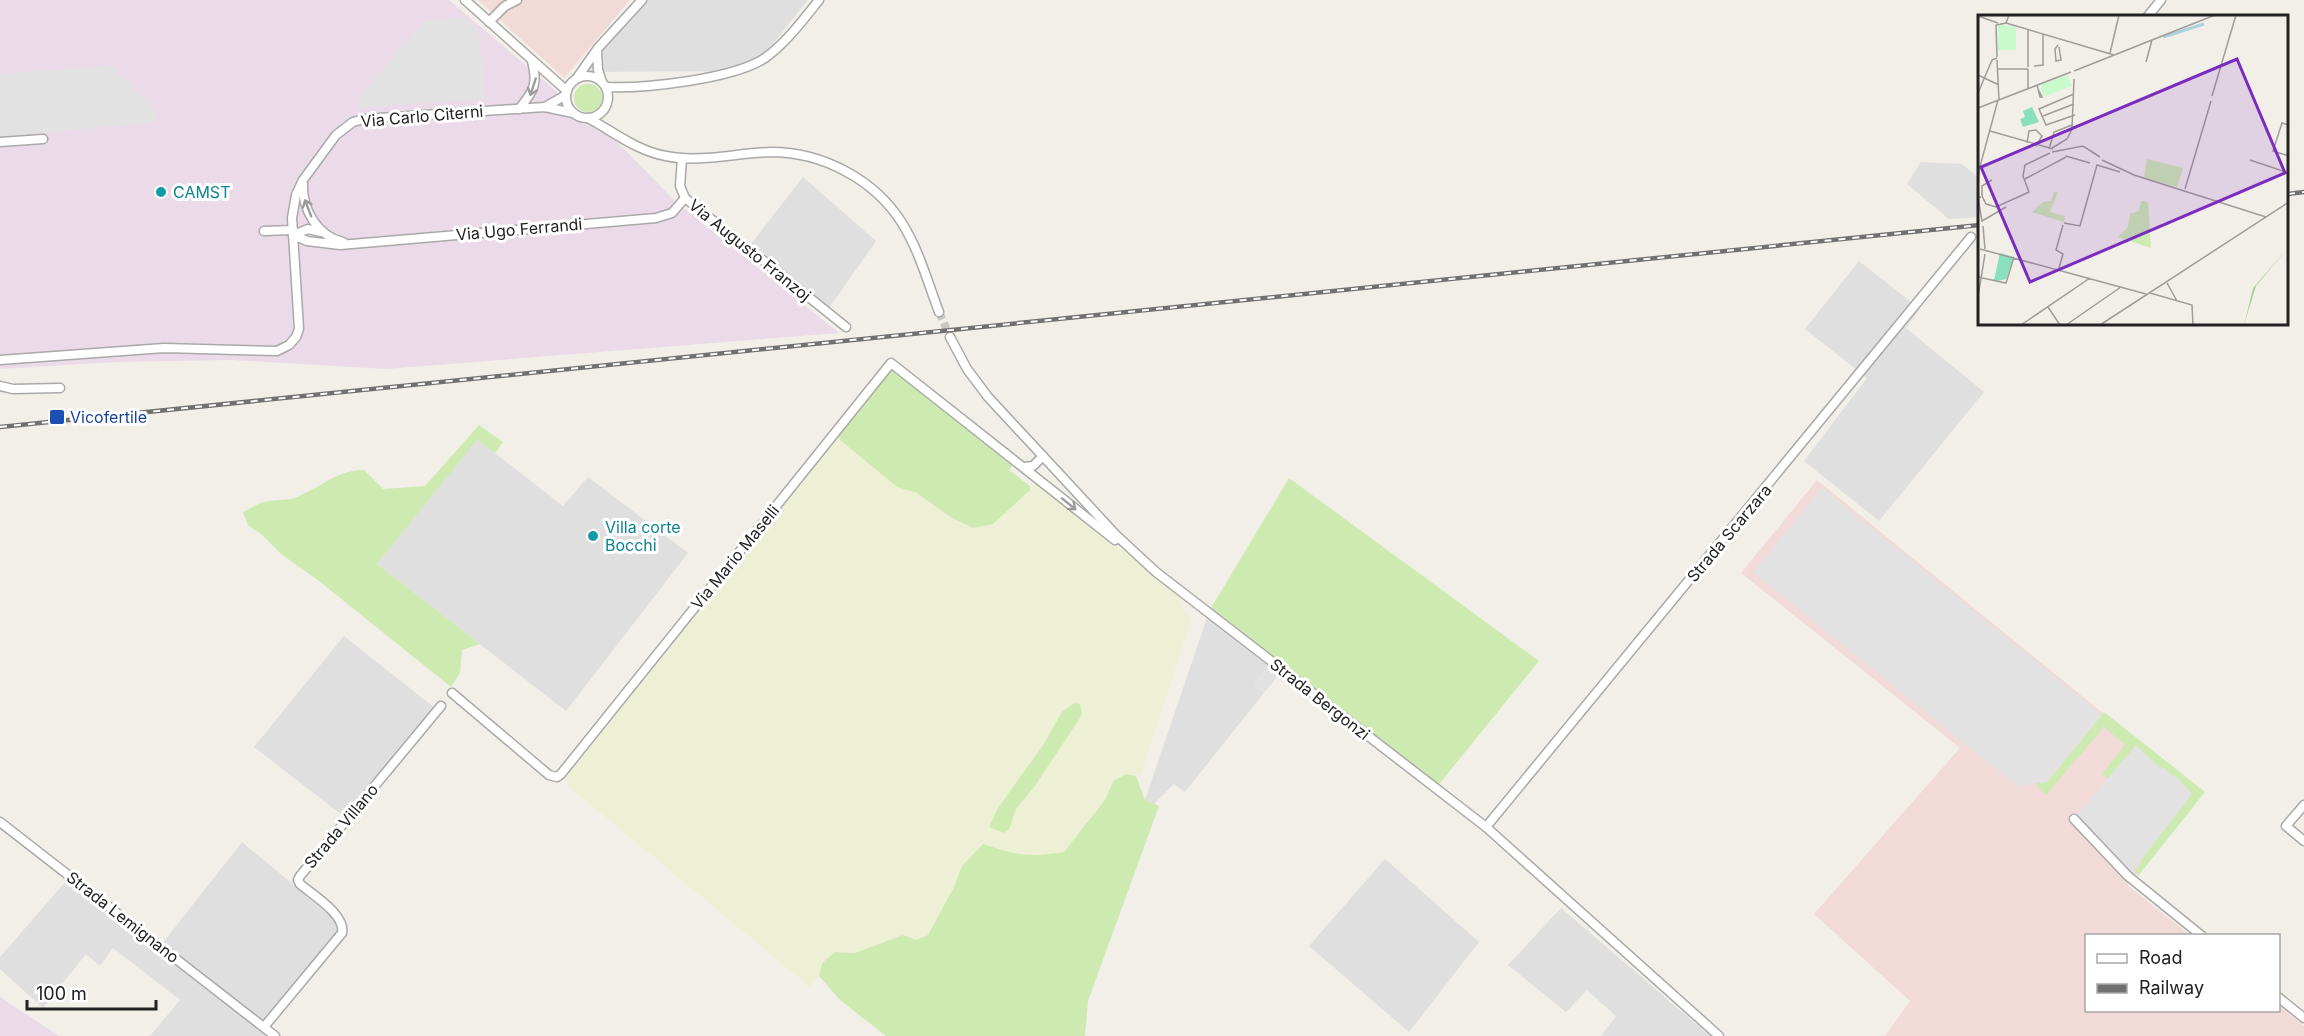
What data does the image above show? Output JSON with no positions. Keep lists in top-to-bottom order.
{
  "streets": {
    "street": [
      "Via Carlo Citerni",
      "Via Ugo Ferrandi",
      "Via Augusto Franzoj",
      "Strada Scarzara",
      "Via Mario Maselli",
      "Strada Bergonzi",
      "Strada Villano",
      "Strada Lemignano"
    ]
  },
  "crossings": [
    ["Via Ugo Ferrandi", "Via Augusto Franzoj"],
    ["Strada Scarzara", "Strada Bergonzi"],
    ["Via Mario Maselli", "Strada Bergonzi"],
    ["Strada Villano", "Strada Lemignano"]
  ],
  "places": {
    "other": ["CAMST", "Villa corte Bocchi"],
    "transit": ["Vicofertile"]
  },
  "legend": ["Road", "Railway"],
  "scale_bar": "100 m"
}
